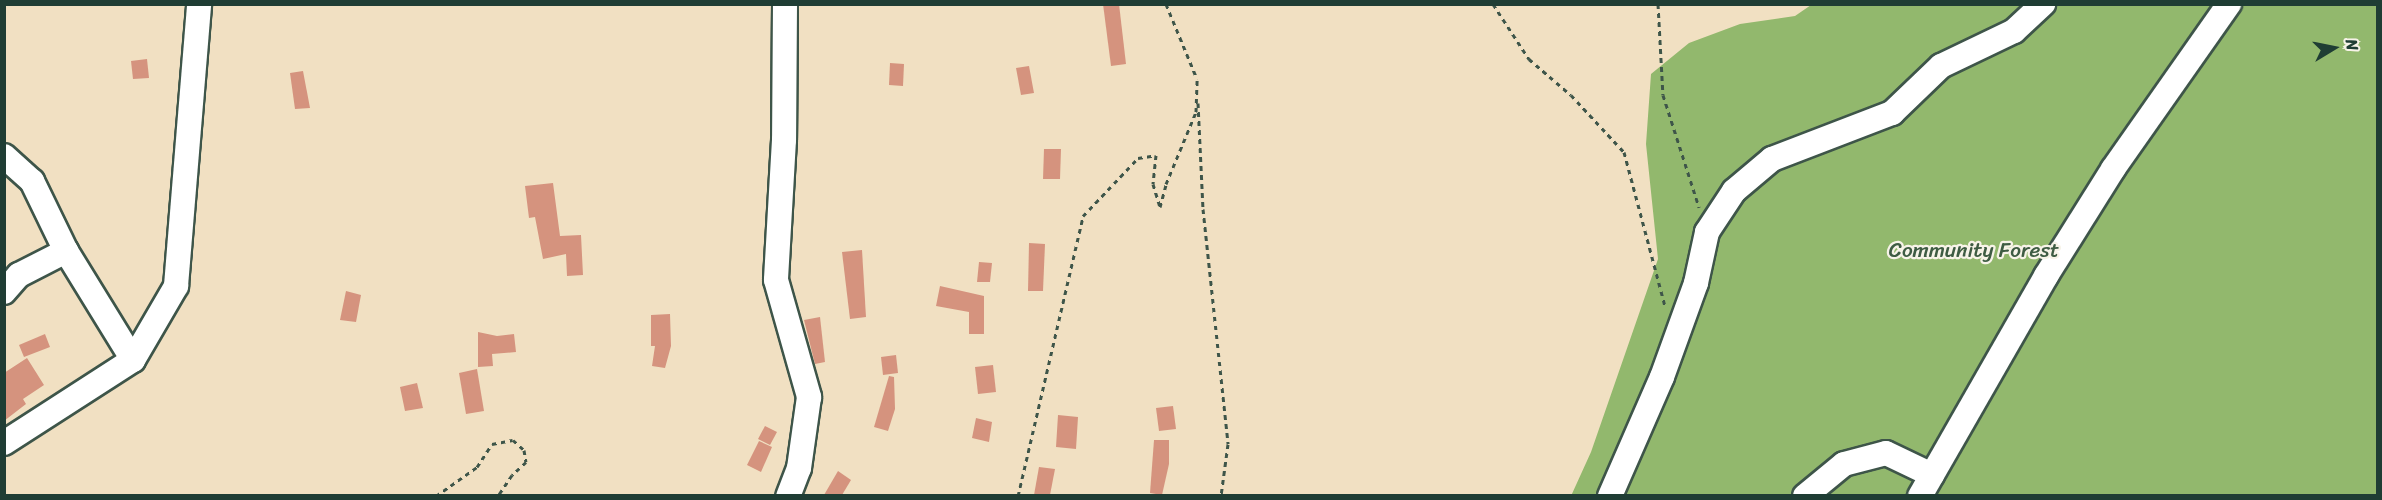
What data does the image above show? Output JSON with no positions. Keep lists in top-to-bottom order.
{
  "parks": ["Community Forest"],
  "north": "right"
}
